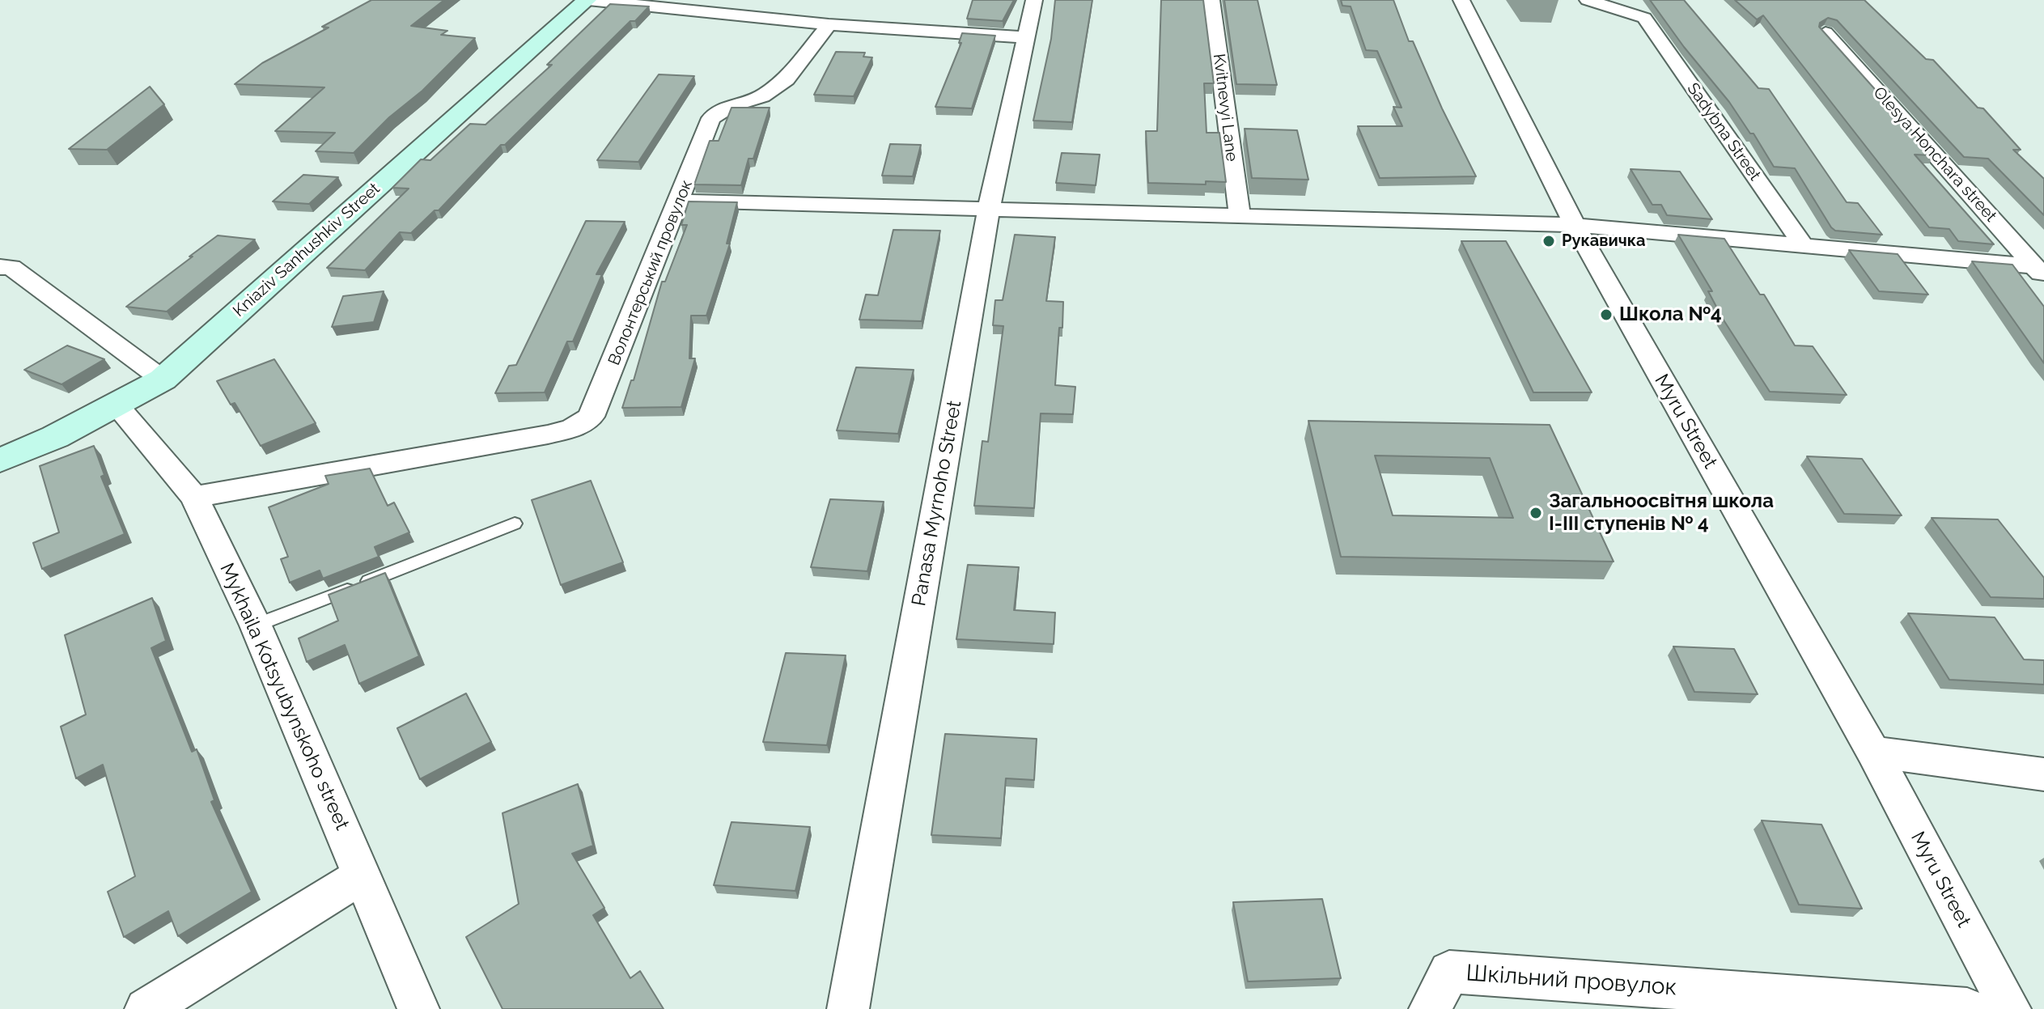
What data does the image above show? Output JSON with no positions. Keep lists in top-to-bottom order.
{
  "streets": {
    "main road": ["Kniaziv Sanhushkiv Street"],
    "street": [
      "Kvitnevyi Lane",
      "Sadybna Street",
      "Olesya Honchara street",
      "Волонтерський провулок",
      "Myru Street",
      "Panasa Myrnoho Street",
      "Mykhaila Kotsyubynskoho street",
      "Шкільний провулок"
    ]
  },
  "crossings": [
    ["Kniaziv Sanhushkiv Street", "Mykhaila Kotsyubynskoho street"],
    ["Волонтерський провулок", "Mykhaila Kotsyubynskoho street"]
  ],
  "places": ["Рукавичка", "Школа №4", "Загальноосвітня школа І-ІІІ ступенів № 4"]
}
